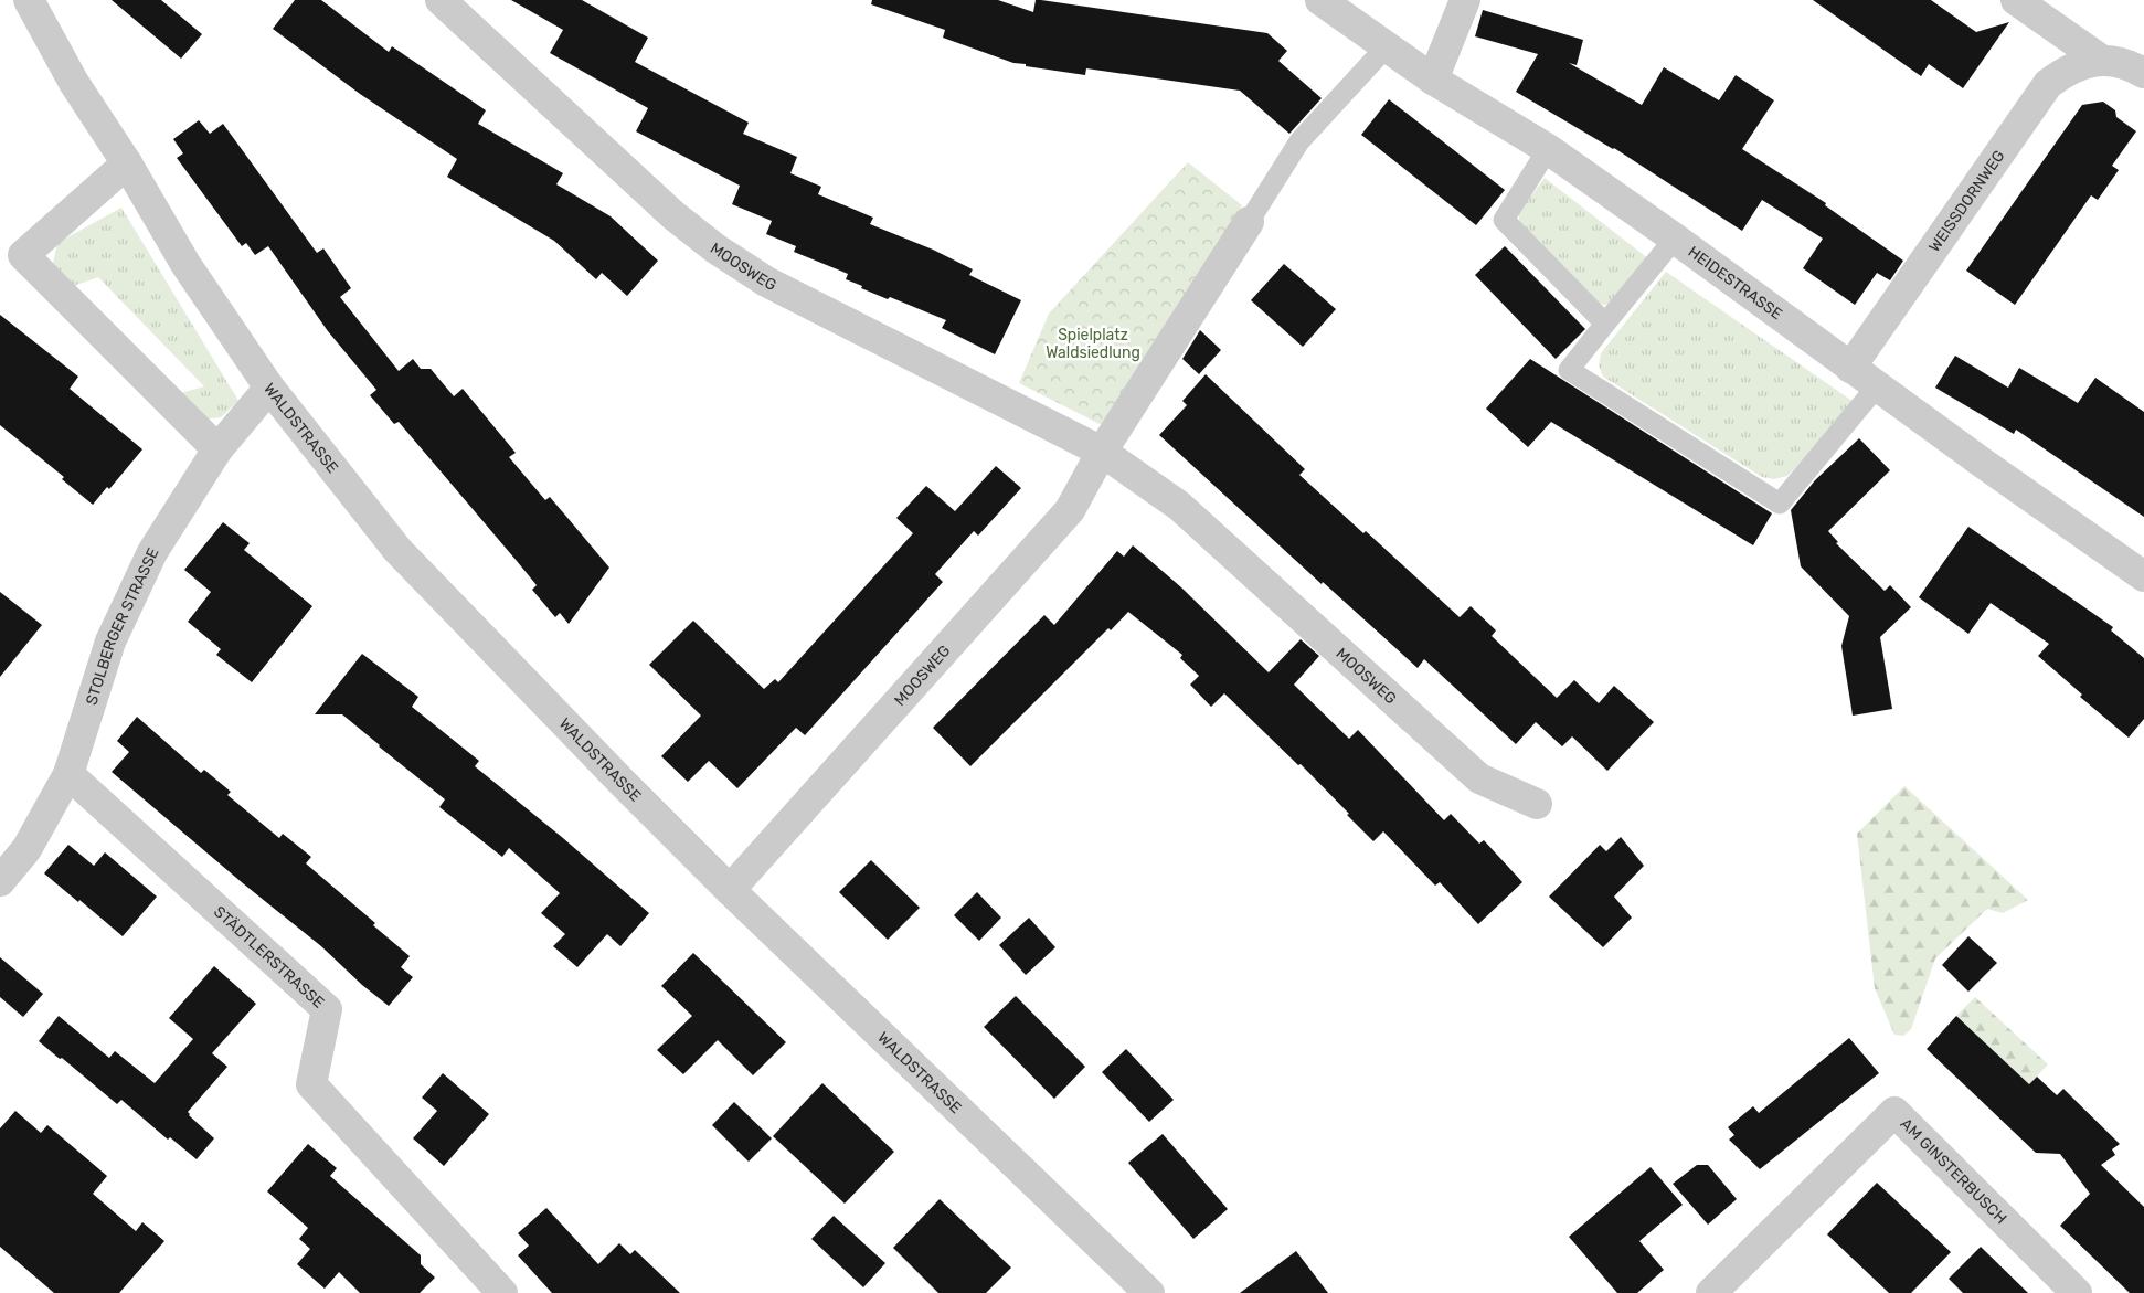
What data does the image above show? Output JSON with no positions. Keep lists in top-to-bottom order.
{
  "streets": {
    "street": [
      "WEISSDORNWEG",
      "MOOSWEG",
      "HEIDESTRASSE",
      "WALDSTRASSE",
      "STOLBERGER STRASSE",
      "STÄDTLERSTRASSE",
      "AM GINSTERBUSCH"
    ]
  },
  "crossings": [
    ["WEISSDORNWEG", "HEIDESTRASSE"],
    ["MOOSWEG", "WALDSTRASSE"],
    ["WALDSTRASSE", "STOLBERGER STRASSE"],
    ["STOLBERGER STRASSE", "STÄDTLERSTRASSE"]
  ],
  "parks": ["Spielplatz Waldsiedlung"]
}
